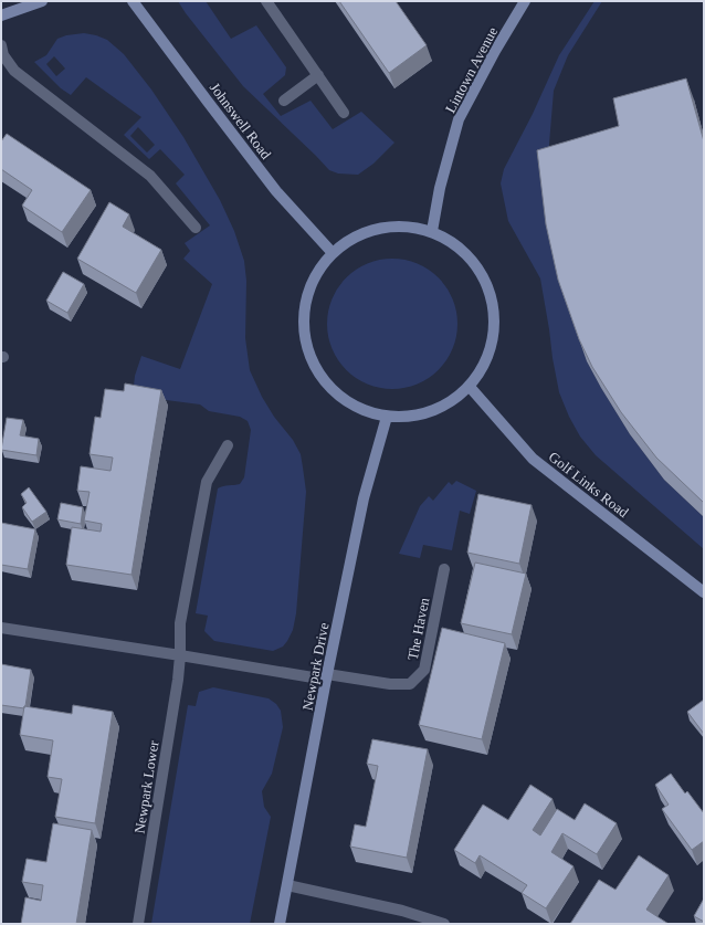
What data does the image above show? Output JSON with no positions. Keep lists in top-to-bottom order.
{
  "streets": {
    "street": [
      "Lintown Avenue",
      "Johnswell Road",
      "Golf Links Road",
      "The Haven",
      "Newpark Drive",
      "Newpark Lower"
    ]
  },
  "crossings": [
    ["The Haven", "Newpark Drive"]
  ]
}
